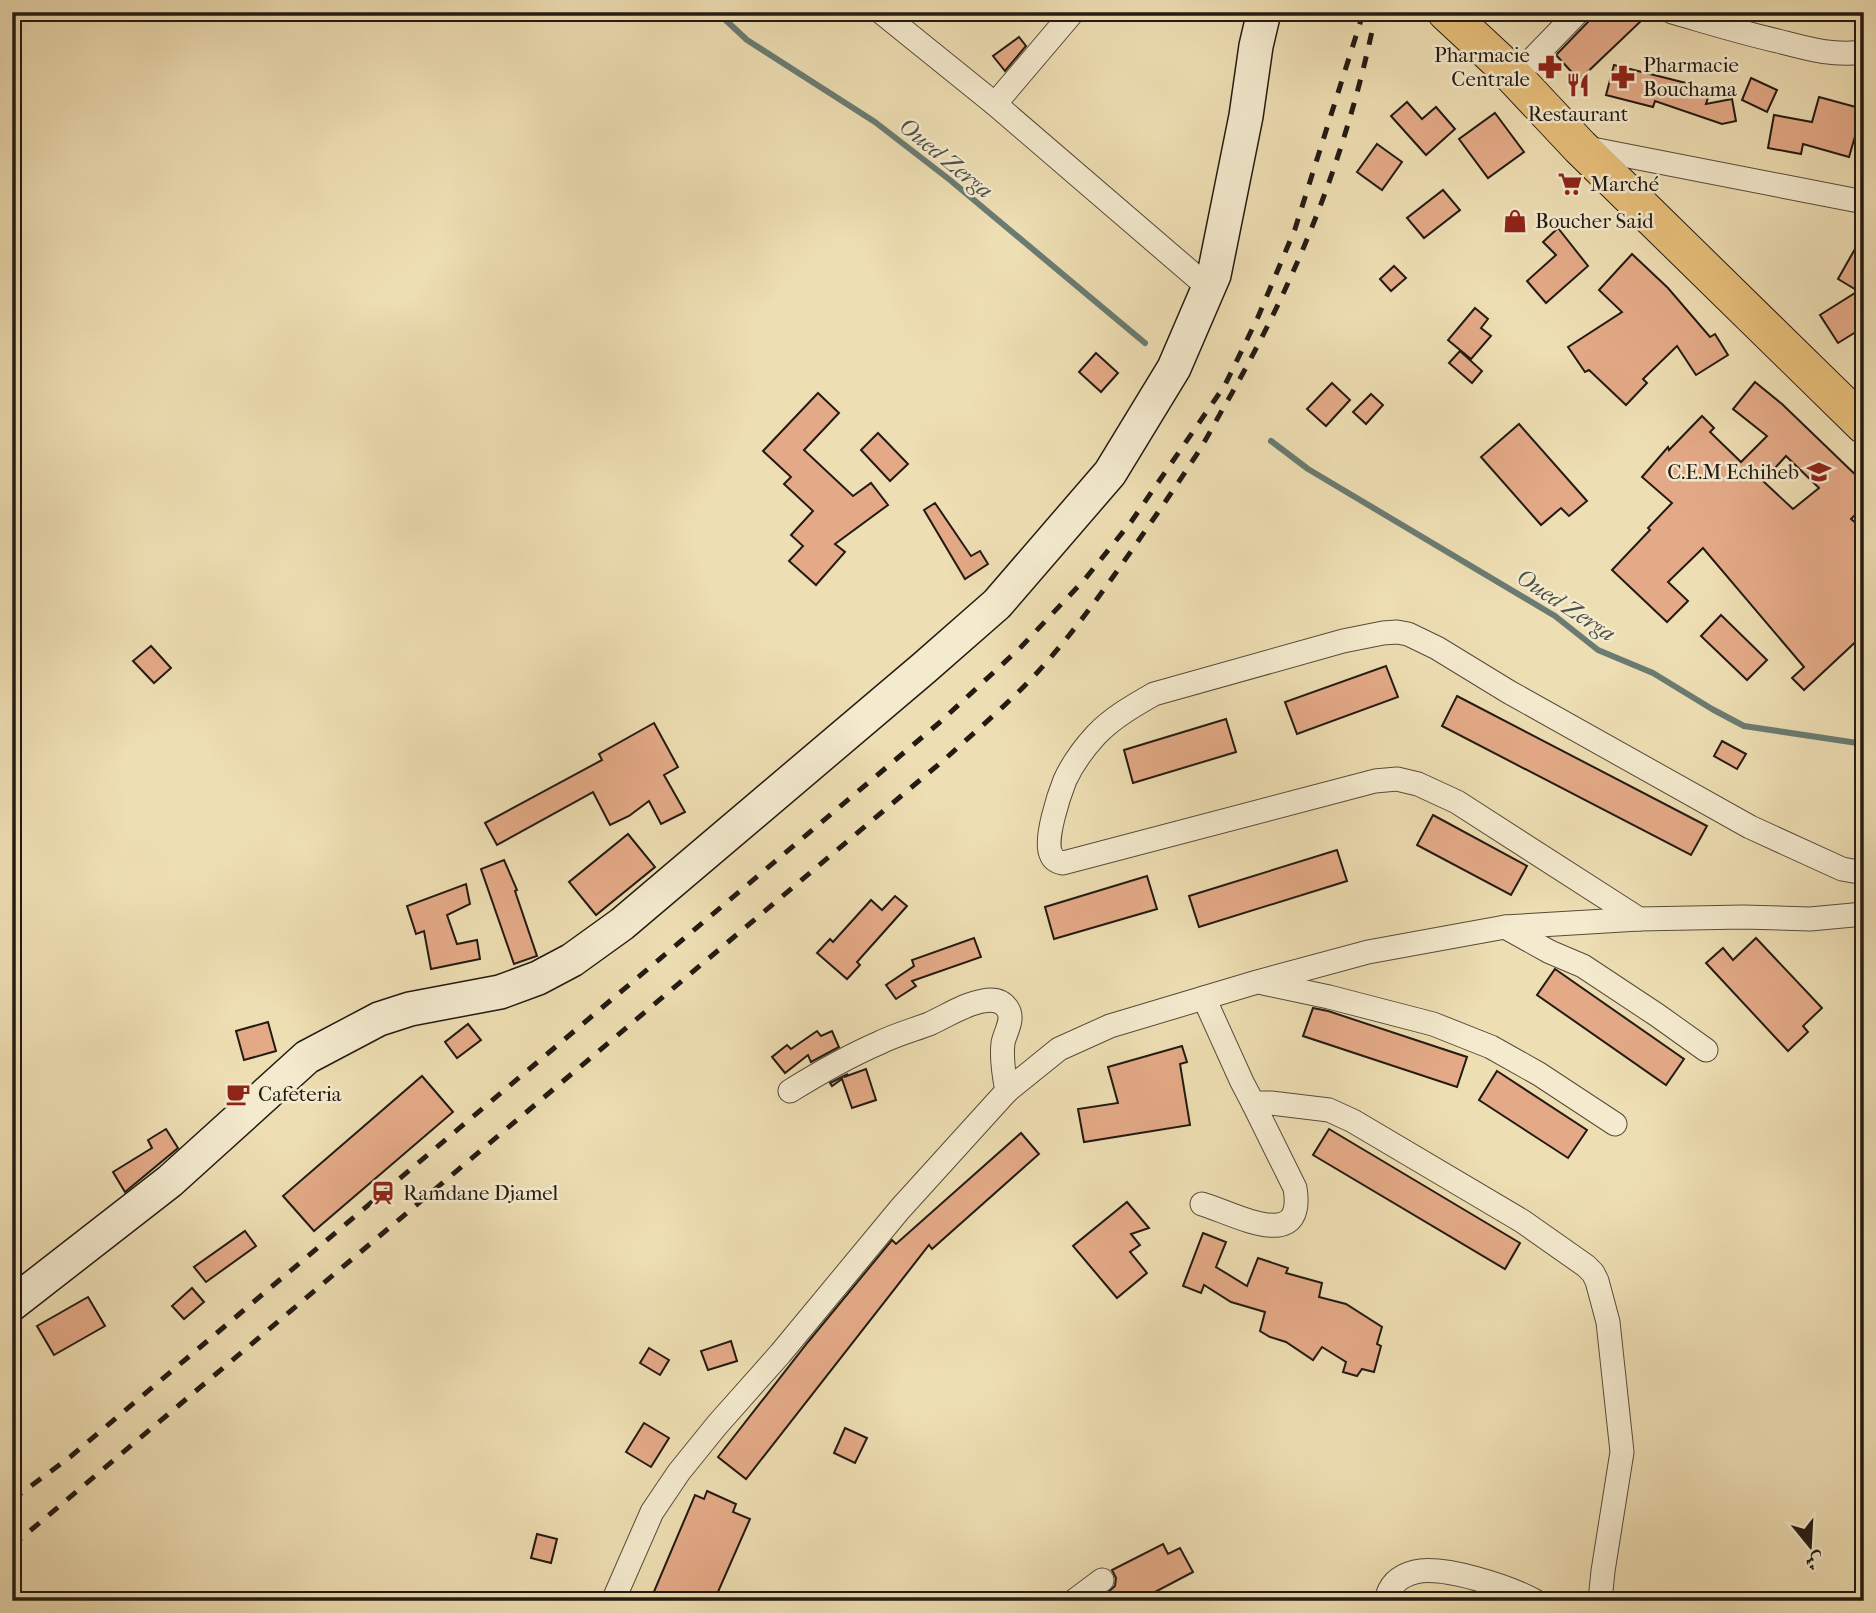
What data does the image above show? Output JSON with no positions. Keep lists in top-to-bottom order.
{
  "water": ["Oued Zerga"],
  "places": {
    "pharmacy": ["Pharmacie Centrale", "Pharmacie Bouchama"],
    "restaurant": ["Restaurant"],
    "supermarket": ["Marché"],
    "shop": ["Boucher Said"],
    "school or university": ["C.E.M Echiheb"],
    "cafe": ["Cafeteria"],
    "station": ["Ramdane Djamel"]
  },
  "north": "bottom"
}
